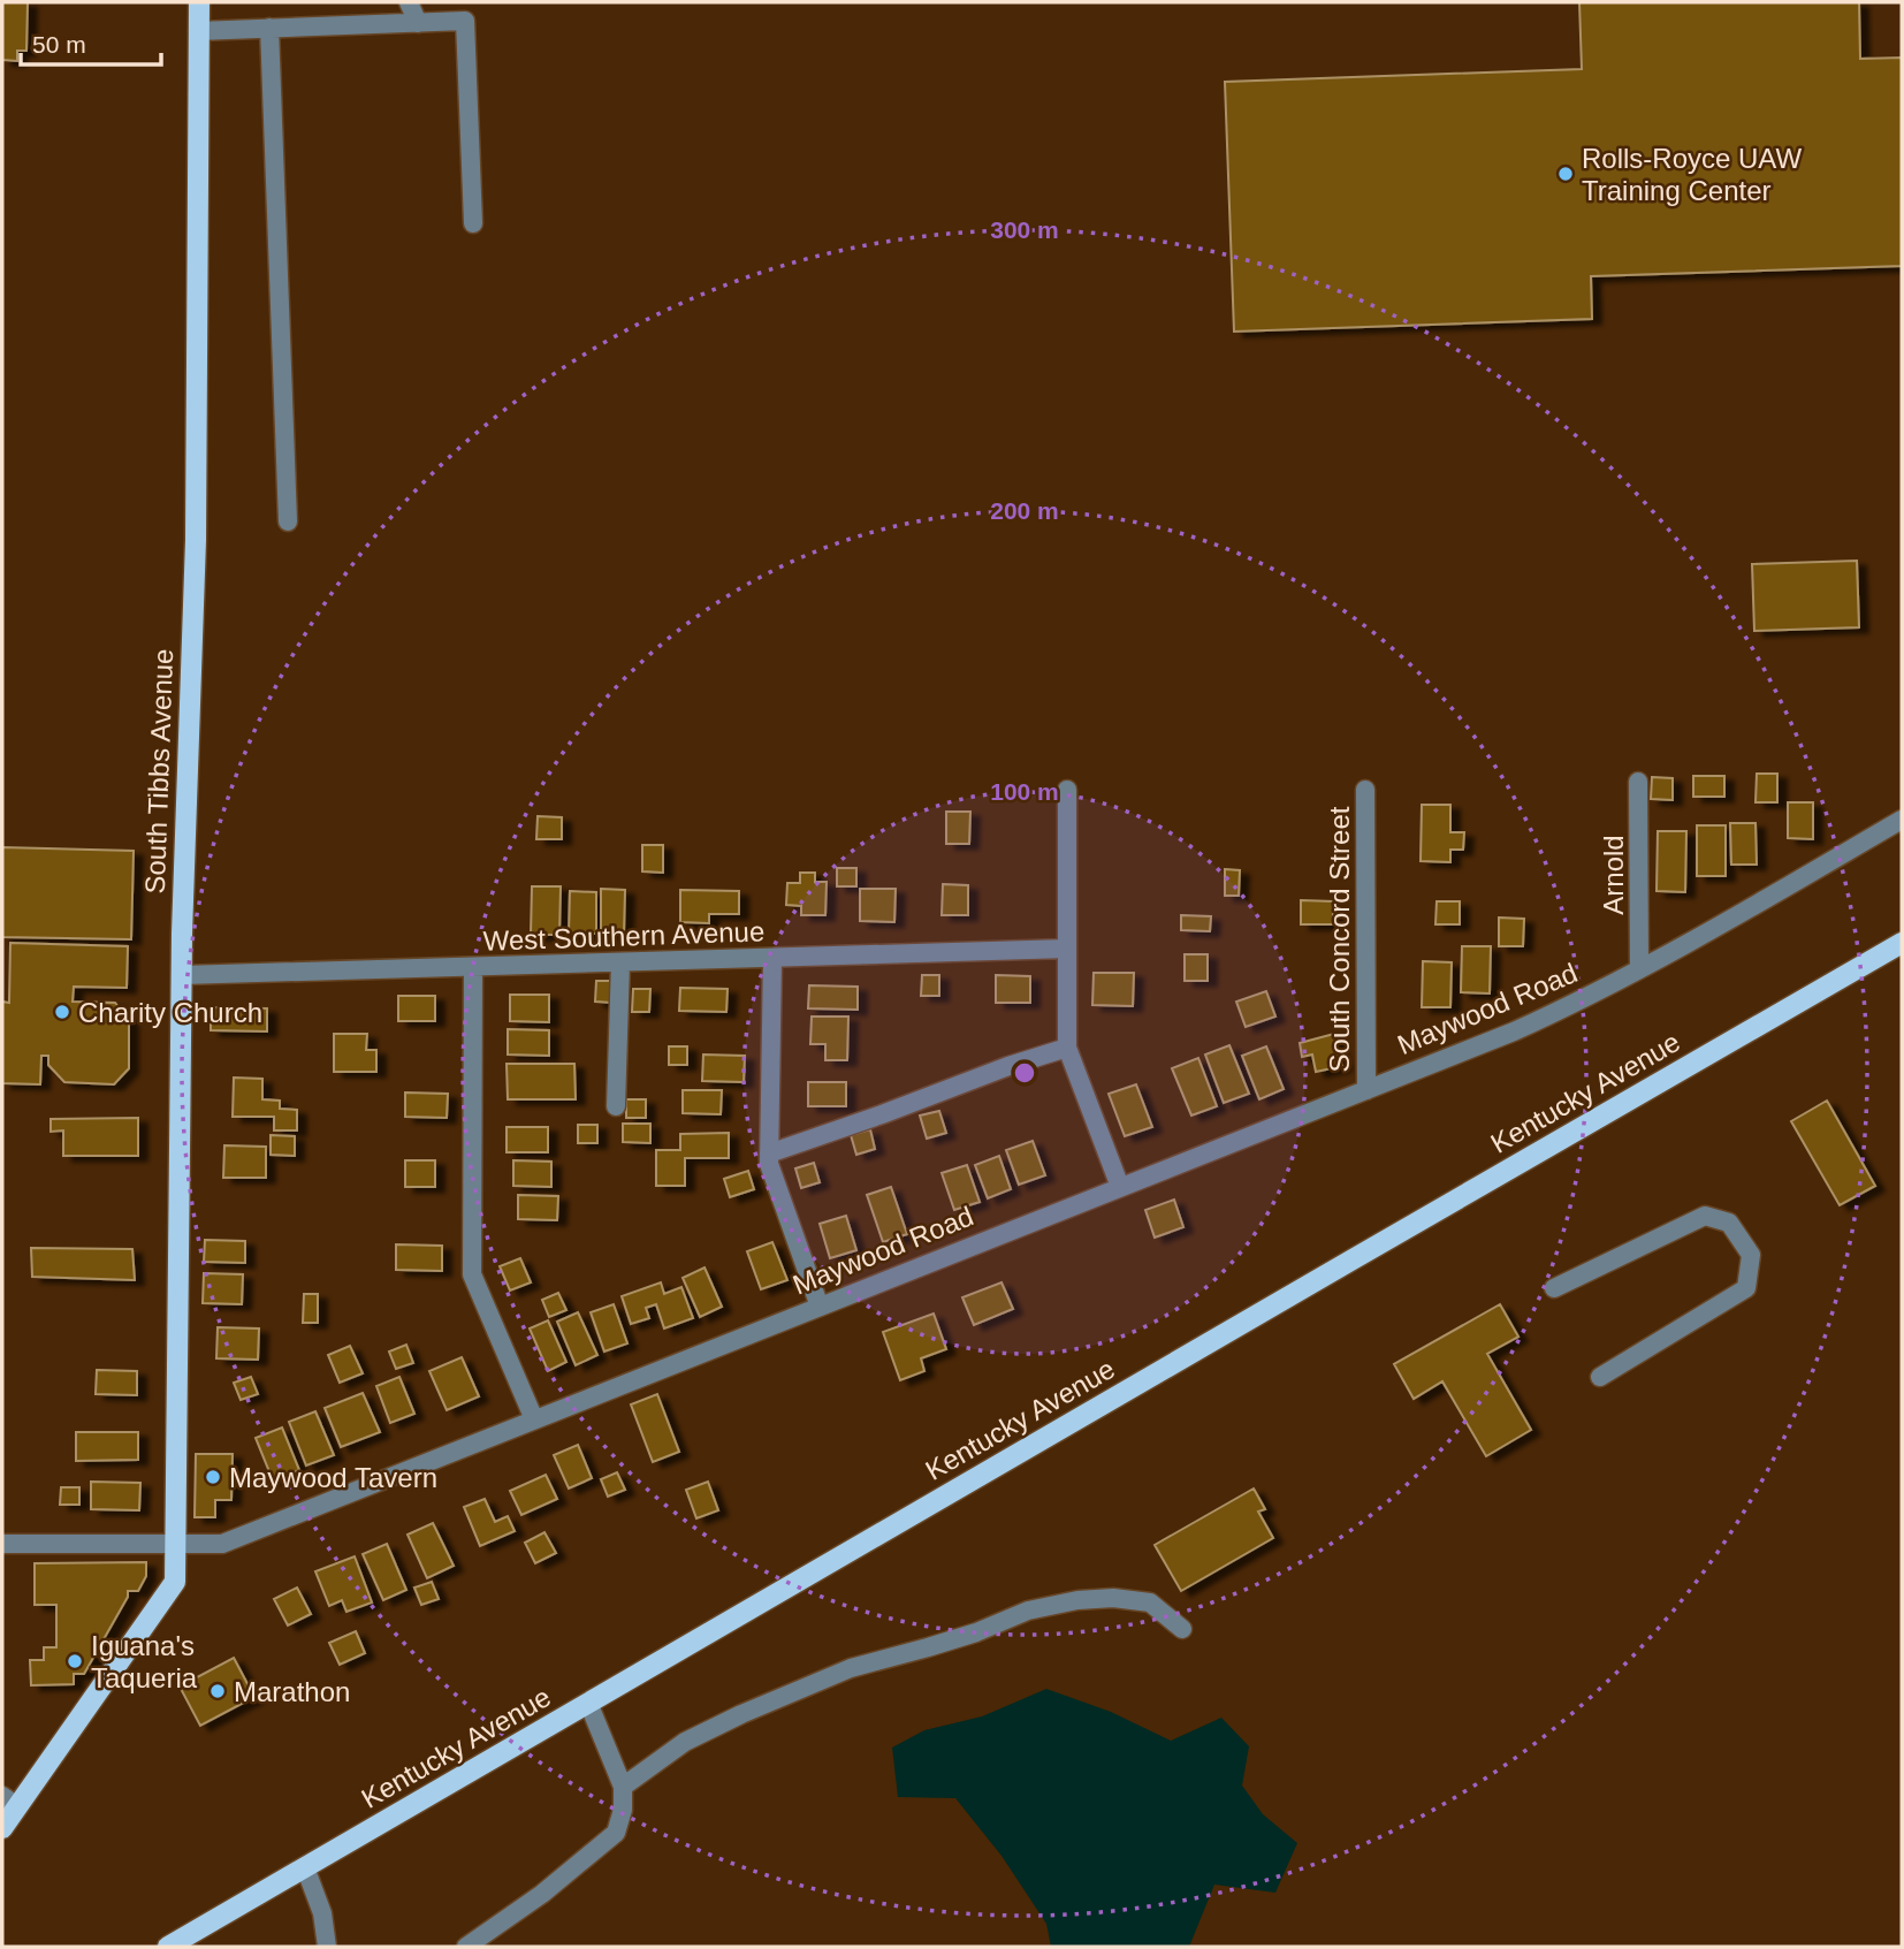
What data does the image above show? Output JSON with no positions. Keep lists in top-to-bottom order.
{
  "streets": {
    "main road": ["South Tibbs Avenue", "Kentucky Avenue"],
    "street": [
      "Arnold",
      "West Southern Avenue",
      "South Concord Street",
      "Maywood Road"
    ]
  },
  "crossings": [
    ["South Tibbs Avenue", "West Southern Avenue"],
    ["South Tibbs Avenue", "Maywood Road"],
    ["Arnold", "Maywood Road"],
    ["South Concord Street", "Maywood Road"]
  ],
  "places": [
    "Rolls-Royce UAW Training Center",
    "Charity Church",
    "Maywood Tavern",
    "Iguana's Taqueria",
    "Marathon"
  ],
  "scale_bar": "50 m",
  "rings": ["300 m", "200 m", "100 m"]
}
